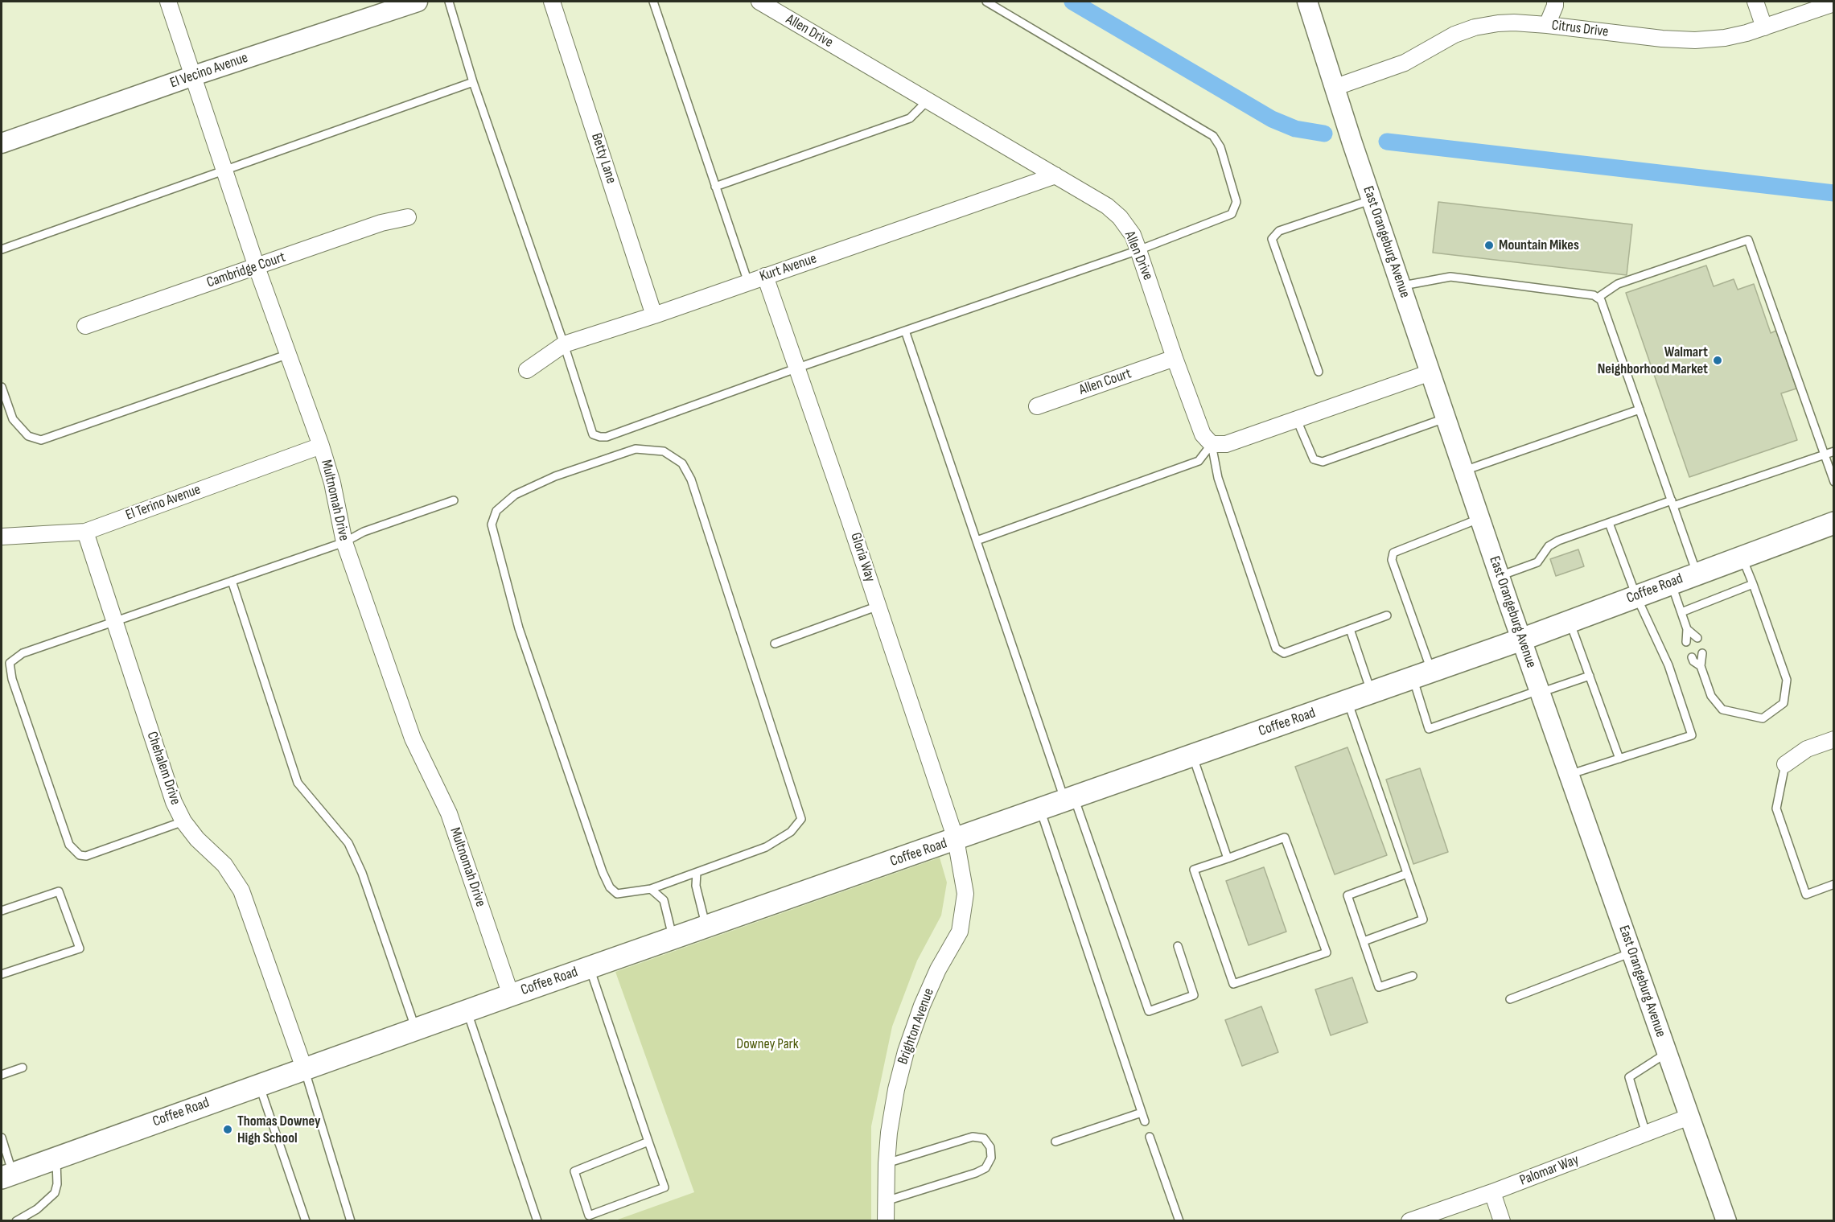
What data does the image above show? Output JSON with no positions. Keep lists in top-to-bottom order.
{
  "streets": {
    "main road": ["Coffee Road"],
    "street": [
      "Citrus Drive",
      "Allen Drive",
      "El Vecino Avenue",
      "Betty Lane",
      "East Orangeburg Avenue",
      "Kurt Avenue",
      "Cambridge Court",
      "Allen Court",
      "Multnomah Drive",
      "El Terino Avenue",
      "Gloria Way",
      "Chehalem Drive",
      "Brighton Avenue",
      "Palomar Way"
    ]
  },
  "crossings": [
    ["Citrus Drive", "East Orangeburg Avenue"],
    ["Allen Drive", "Kurt Avenue"],
    ["Allen Drive", "Allen Court"],
    ["El Vecino Avenue", "Multnomah Drive"],
    ["Betty Lane", "Kurt Avenue"],
    ["East Orangeburg Avenue", "Coffee Road"],
    ["East Orangeburg Avenue", "Palomar Way"],
    ["Kurt Avenue", "Gloria Way"],
    ["Cambridge Court", "Multnomah Drive"],
    ["Multnomah Drive", "El Terino Avenue"],
    ["Multnomah Drive", "Coffee Road"],
    ["El Terino Avenue", "Chehalem Drive"],
    ["Gloria Way", "Coffee Road"],
    ["Gloria Way", "Brighton Avenue"],
    ["Coffee Road", "Chehalem Drive"],
    ["Coffee Road", "Brighton Avenue"]
  ],
  "parks": ["Downey Park"],
  "places": ["Mountain Mikes", "Walmart Neighborhood Market", "Thomas Downey High School"]
}
